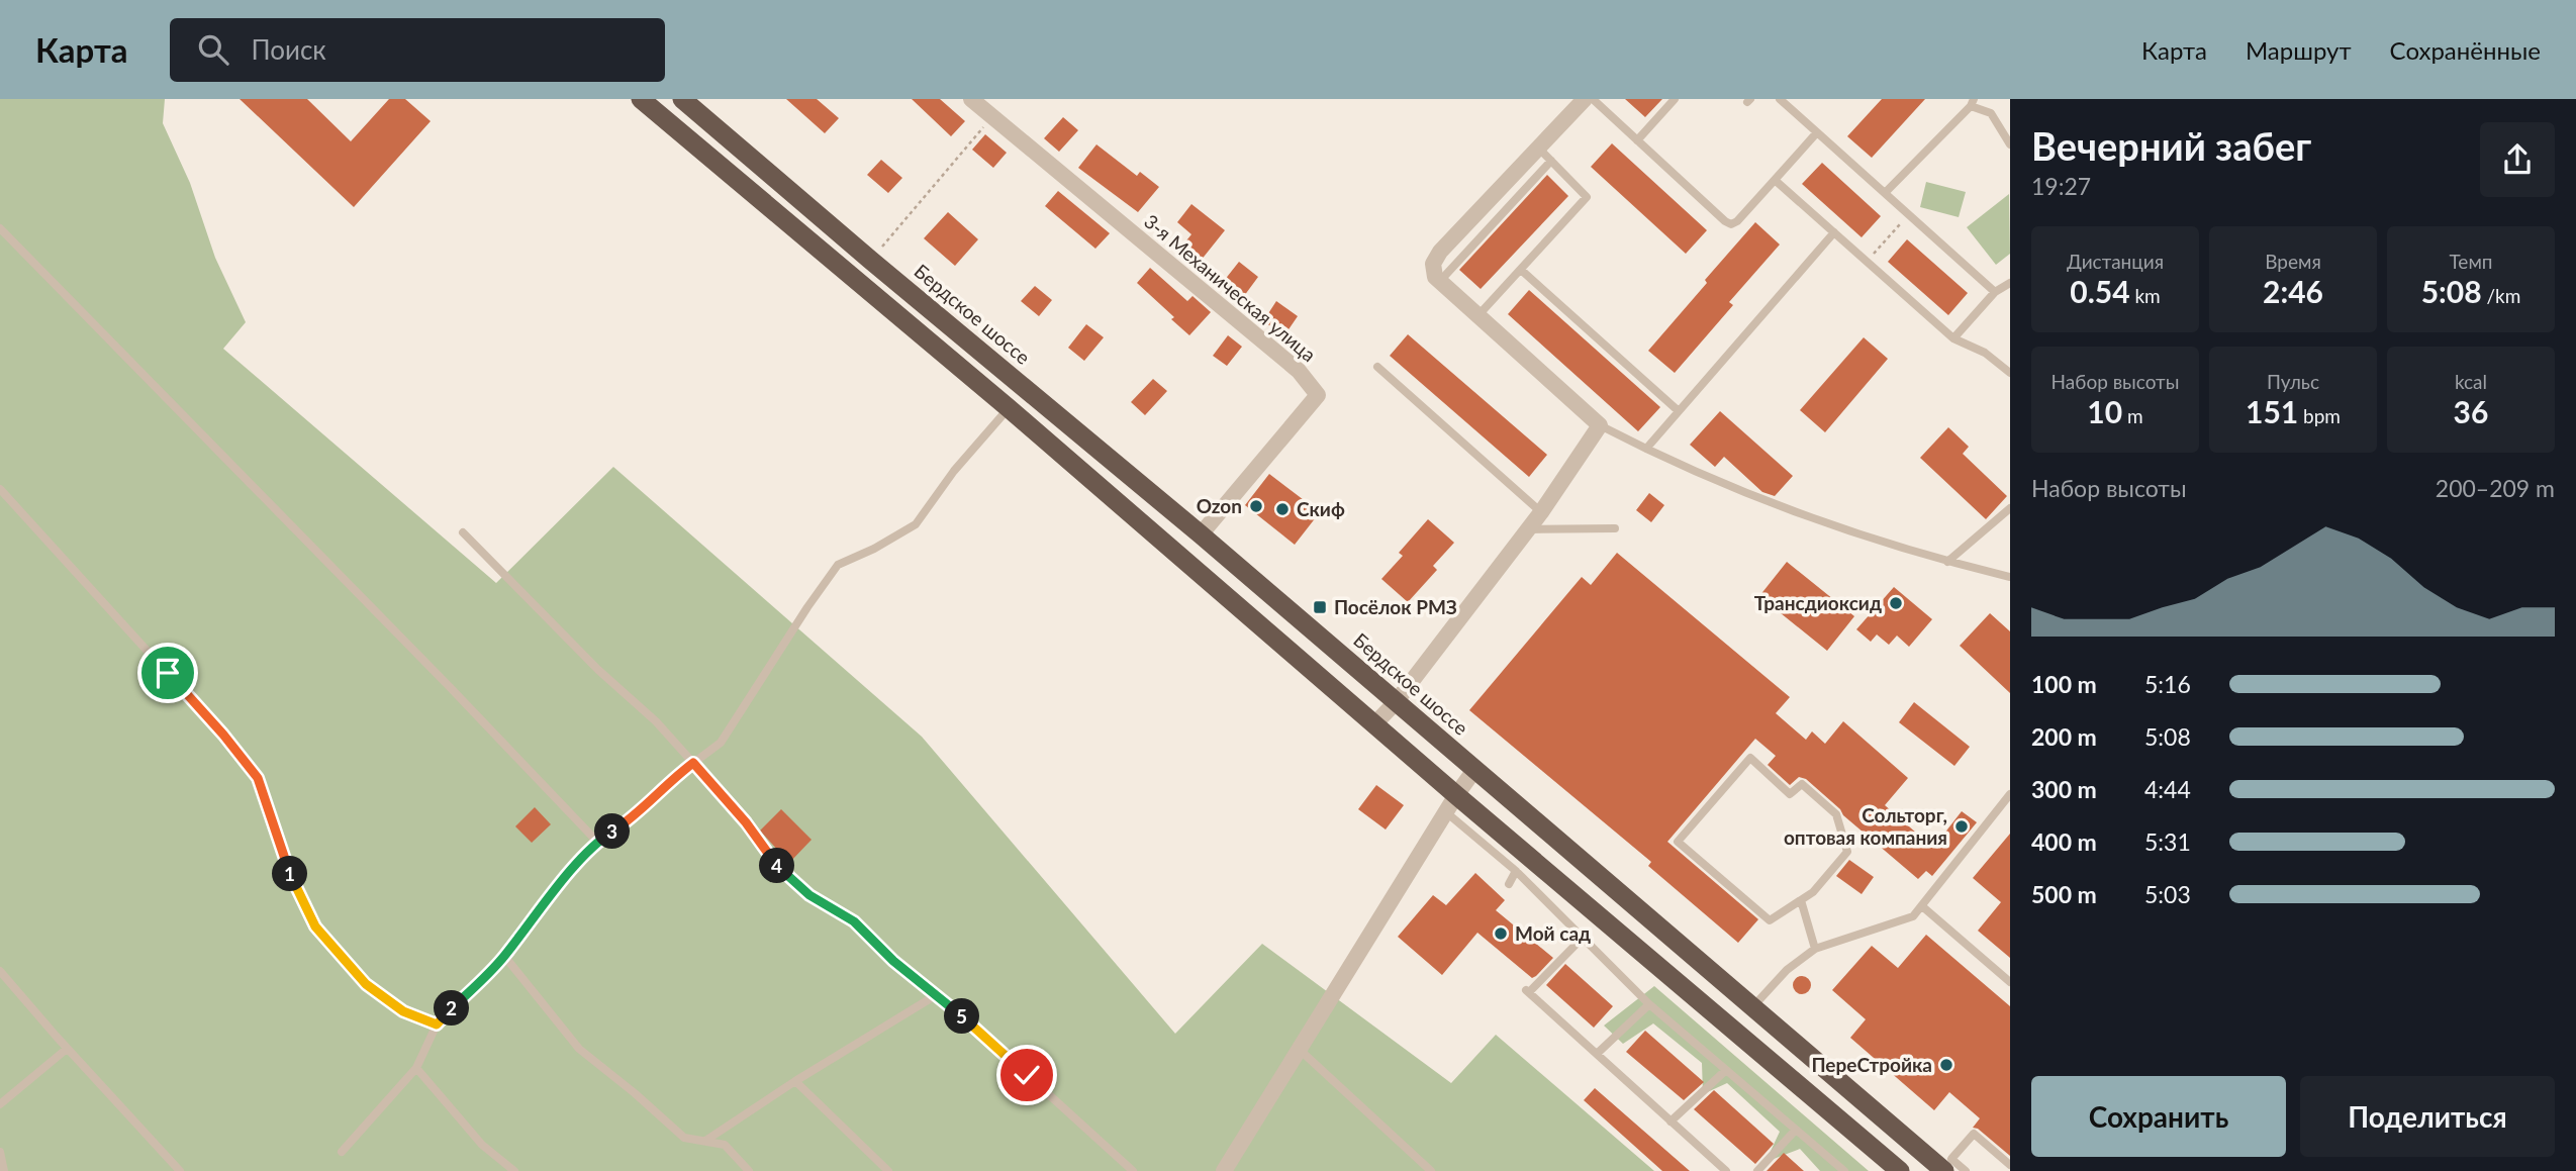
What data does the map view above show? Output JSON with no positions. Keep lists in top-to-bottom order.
{
  "streets": {
    "highway": ["Бердское шоссе"],
    "street": ["3-я Механическая улица"]
  },
  "crossings": [
    ["3-я Механическая улица", "Бердское шоссе"]
  ],
  "places": {
    "other": [
      "Ozon",
      "Скиф",
      "Трансдиоксид",
      "Сольторг, оптовая компания",
      "Мой сад",
      "ПереСтройка"
    ],
    "transit": ["Посёлок РМЗ"]
  },
  "page": {
    "header": "Карта",
    "search": "Поиск",
    "nav": ["Карта", "Маршрут", "Сохранённые"],
    "heading": ["Вечерний забег", "19:27"],
    "stats": [
      ["Дистанция", "0.54 km"],
      ["Время", "2:46"],
      ["Темп", "5:08 /km"],
      ["Набор высоты", "10 m"],
      ["Пульс", "151 bpm"],
      ["kcal", "36"]
    ],
    "chart": ["Набор высоты", "200–209 m"],
    "list": [
      {
        "name": "100 m",
        "note": "5:16"
      },
      {
        "name": "200 m",
        "note": "5:08"
      },
      {
        "name": "300 m",
        "note": "4:44"
      },
      {
        "name": "400 m",
        "note": "5:31"
      },
      {
        "name": "500 m",
        "note": "5:03"
      }
    ],
    "pins": [
      "3",
      "4",
      "1",
      "2",
      "5"
    ],
    "buttons": ["Сохранить", "Поделиться"]
  }
}
